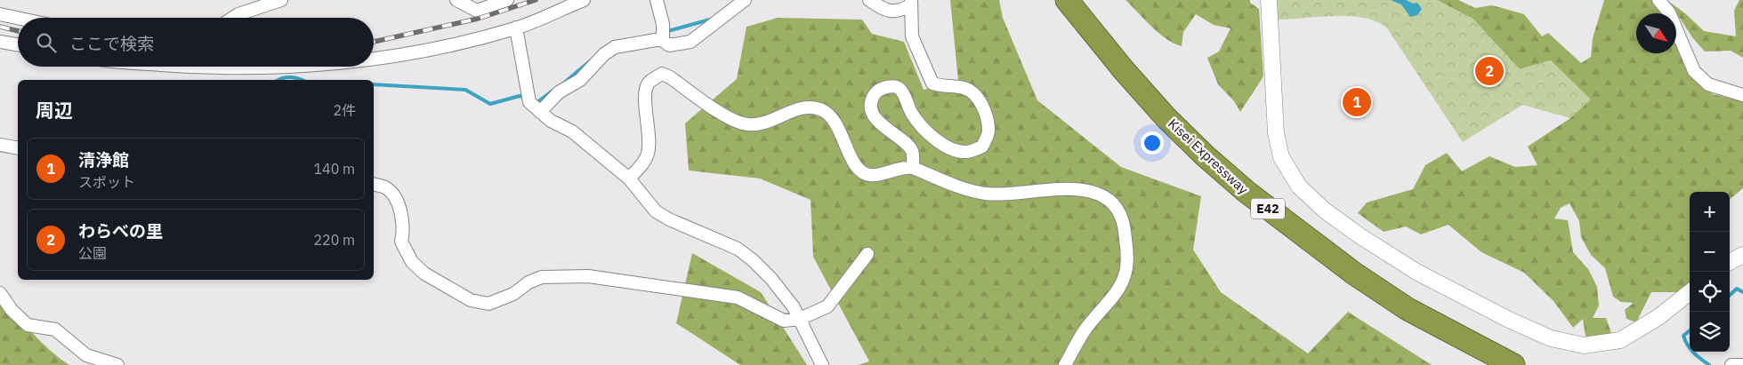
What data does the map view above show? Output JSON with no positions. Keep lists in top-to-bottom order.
{
  "streets": {
    "highway": ["Kisei Expressway", "E42"]
  },
  "north": "bottom right",
  "page": {
    "search": "ここで検索",
    "pins": ["2", "1"],
    "heading": ["周辺", "2件"],
    "list": [
      {
        "mark": "1",
        "name": "清浄館",
        "note": "スポット",
        "value": "140 m"
      },
      {
        "mark": "2",
        "name": "わらべの里",
        "note": "公園",
        "value": "220 m"
      }
    ],
    "map_buttons": ["+", "−"]
  }
}
